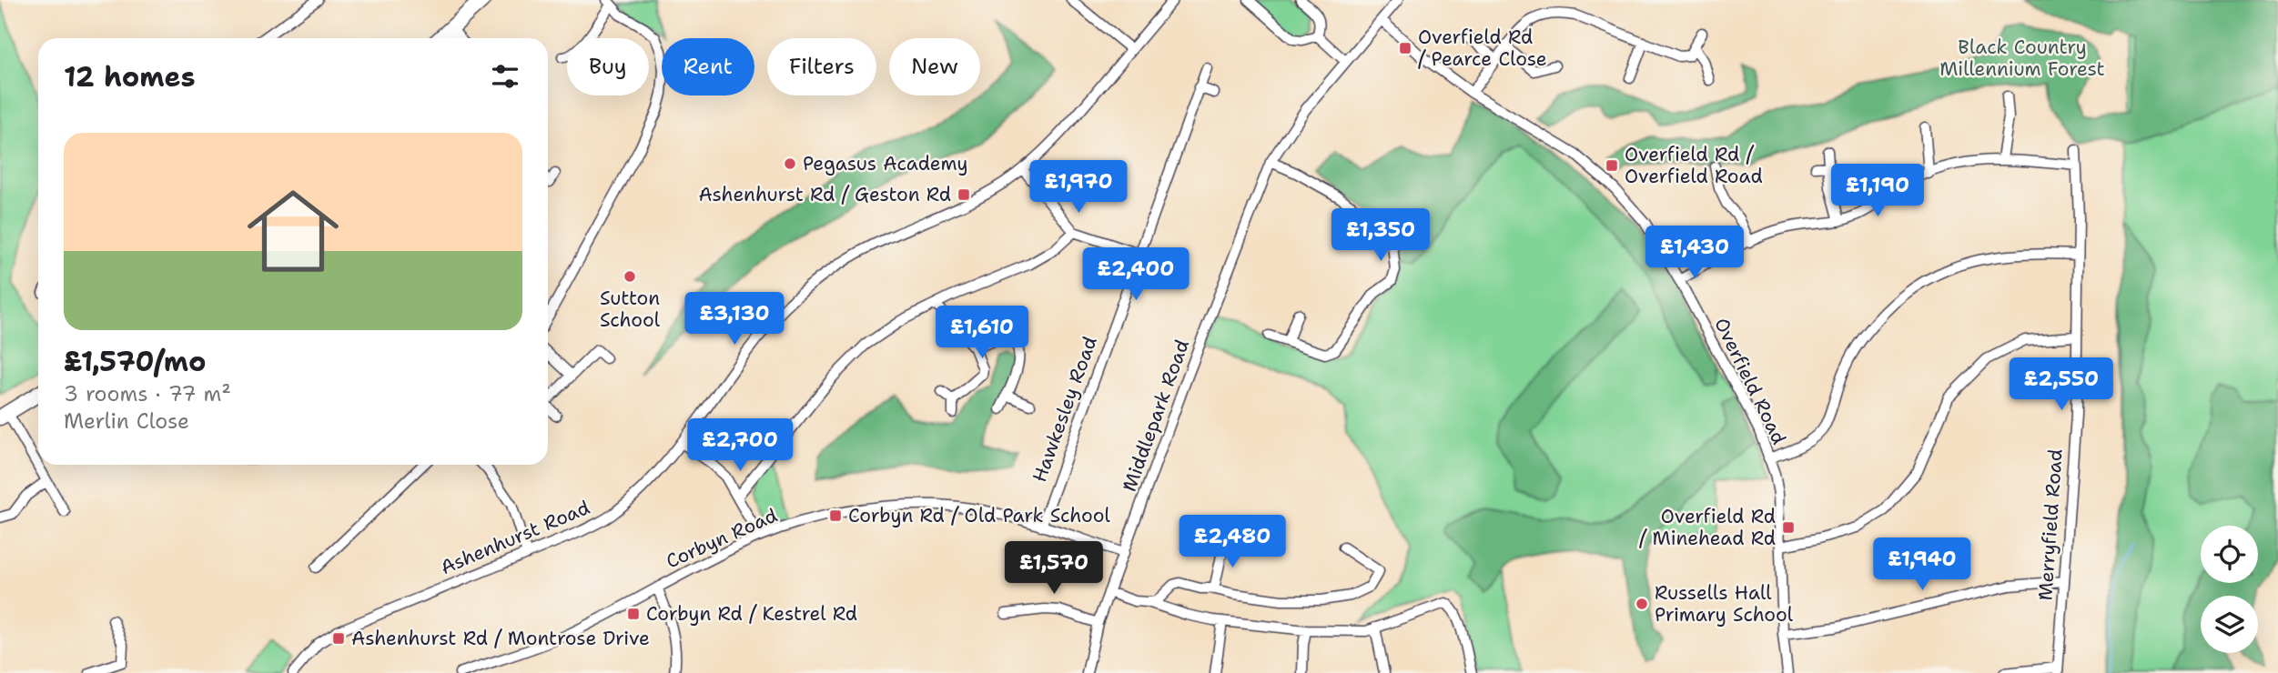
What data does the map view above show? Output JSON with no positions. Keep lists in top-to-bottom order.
{
  "streets": {
    "street": [
      "Overfield Road",
      "Hawkesley Road",
      "Middlepark Road",
      "Merryfield Road",
      "Ashenhurst Road",
      "Corbyn Road"
    ]
  },
  "crossings": [
    ["Overfield Road", "Middlepark Road"],
    ["Hawkesley Road", "Corbyn Road"],
    ["Middlepark Road", "Corbyn Road"]
  ],
  "parks": ["Black Country Millennium Forest"],
  "places": {
    "transit": [
      "Overfield Rd / Pearce Close",
      "Overfield Rd / Overfield Road",
      "Ashenhurst Rd / Geston Rd",
      "Corbyn Rd / Old Park School",
      "Overfield Rd / Minehead Rd",
      "Corbyn Rd / Kestrel Rd",
      "Ashenhurst Rd / Montrose Drive"
    ],
    "other": ["Pegasus Academy", "Sutton School", "Russells Hall Primary School"]
  },
  "page": {
    "chip": [
      "Buy",
      "Rent",
      "Filters",
      "New"
    ],
    "heading": "12 homes",
    "list": [
      {
        "name": "£1,570/mo",
        "note": "3 rooms · 77 m² · Merlin Close"
      }
    ],
    "price": [
      "£1,970",
      "£1,190",
      "£1,350",
      "£1,430",
      "£2,400",
      "£3,130",
      "£1,610",
      "£2,550",
      "£2,700",
      "£2,480",
      "£1,940",
      "£1,570"
    ]
  }
}
